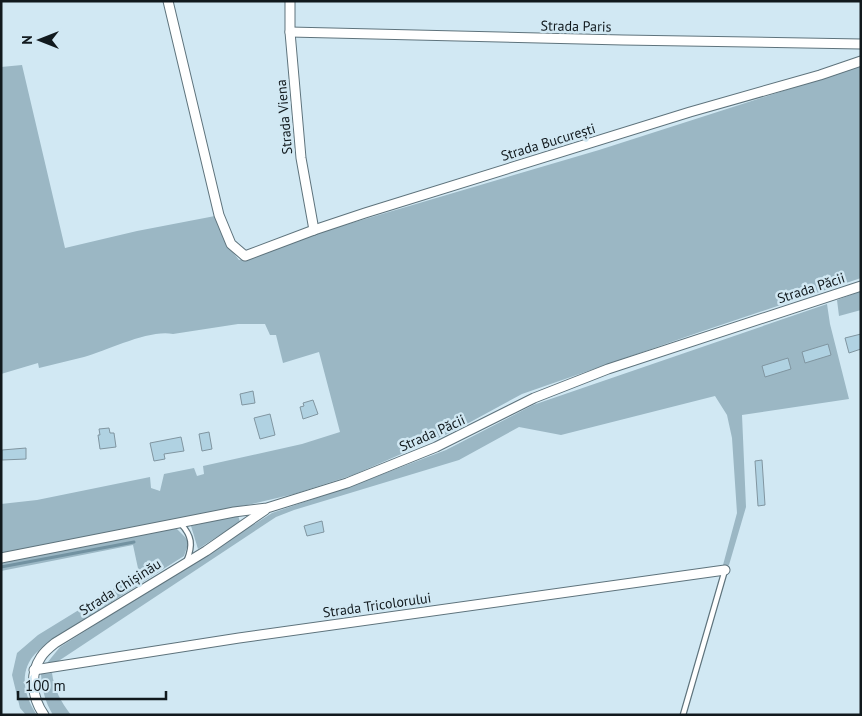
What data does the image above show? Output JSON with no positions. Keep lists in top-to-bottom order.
{
  "streets": {
    "street": [
      "Strada Paris",
      "Strada Viena",
      "Strada București",
      "Strada Păcii",
      "Strada Chișinău",
      "Strada Tricolorului"
    ]
  },
  "crossings": [
    ["Strada Paris", "Strada Viena"],
    ["Strada Viena", "Strada București"],
    ["Strada Păcii", "Strada Chișinău"],
    ["Strada Chișinău", "Strada Tricolorului"]
  ],
  "scale_bar": "100 m",
  "north": "left"
}
